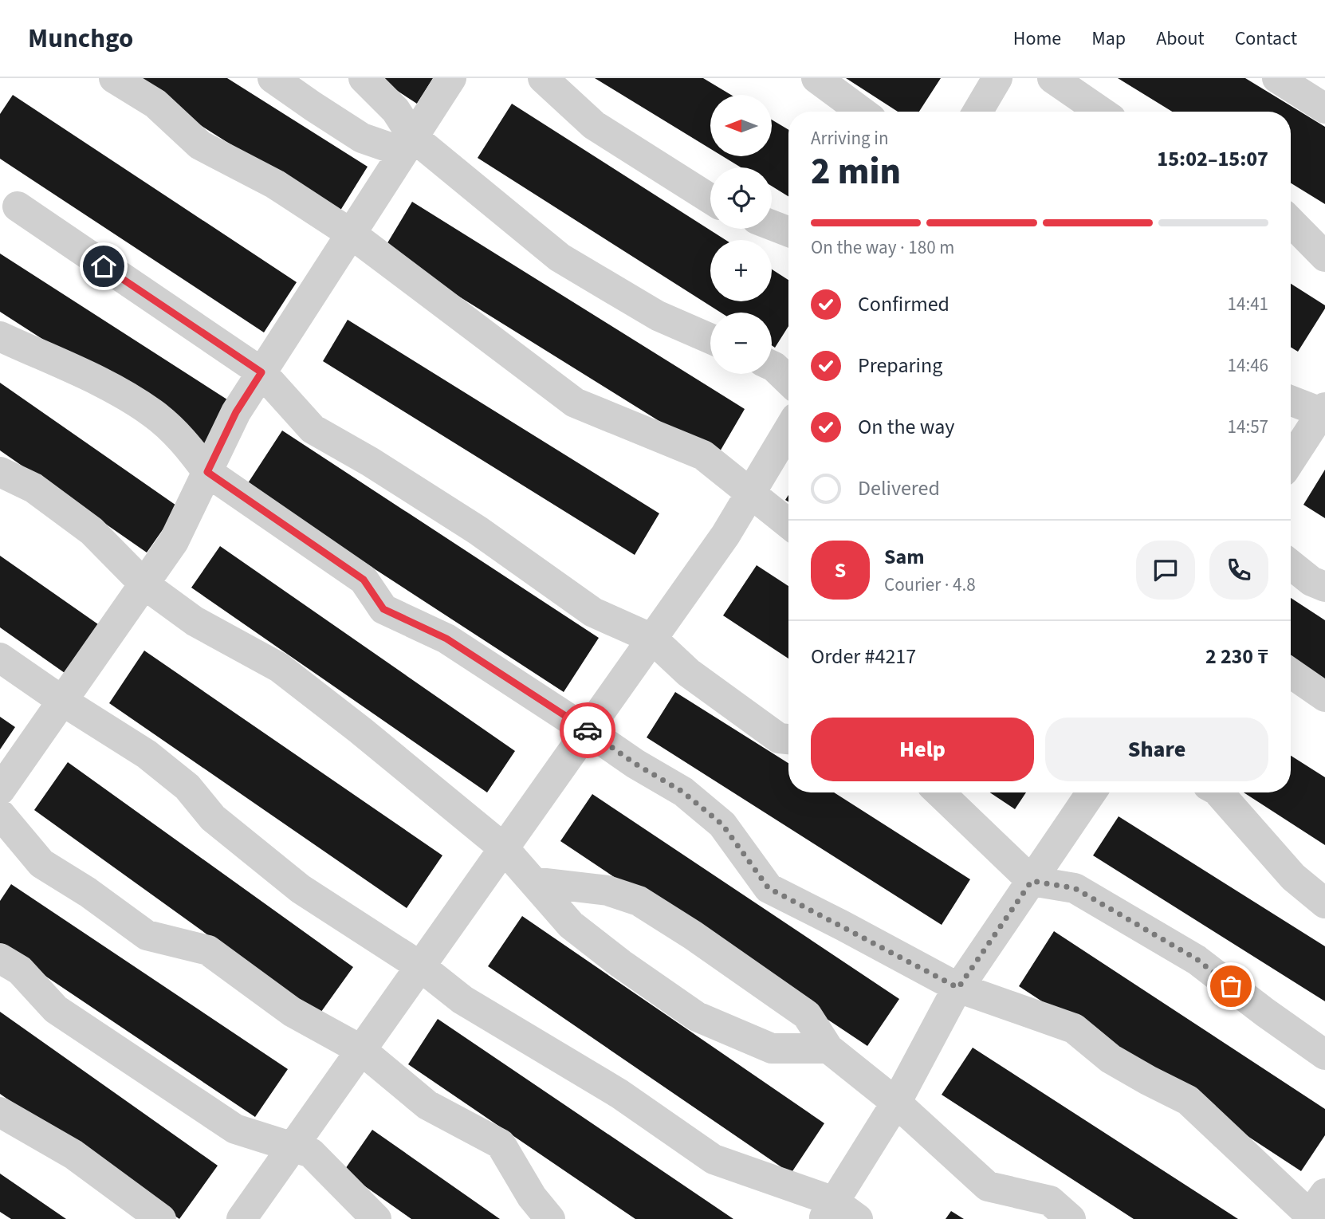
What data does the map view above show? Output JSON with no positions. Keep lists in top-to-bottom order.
{
  "north": "left",
  "page": {
    "header": "Munchgo",
    "nav": [
      "Home",
      "Map",
      "About",
      "Contact"
    ],
    "map_buttons": ["+", "−"],
    "heading": ["2 min", "Arriving in", "15:02–15:07"],
    "panel": [
      "Sam",
      "Courier · 4.8",
      "Order #4217",
      "2 230 ₸"
    ],
    "bar": "On the way · 180 m",
    "list": [
      ["Confirmed", "14:41"],
      ["Preparing", "14:46"],
      ["On the way", "14:57"],
      "Delivered"
    ],
    "round": "S",
    "buttons": ["Help", "Share"]
  }
}
